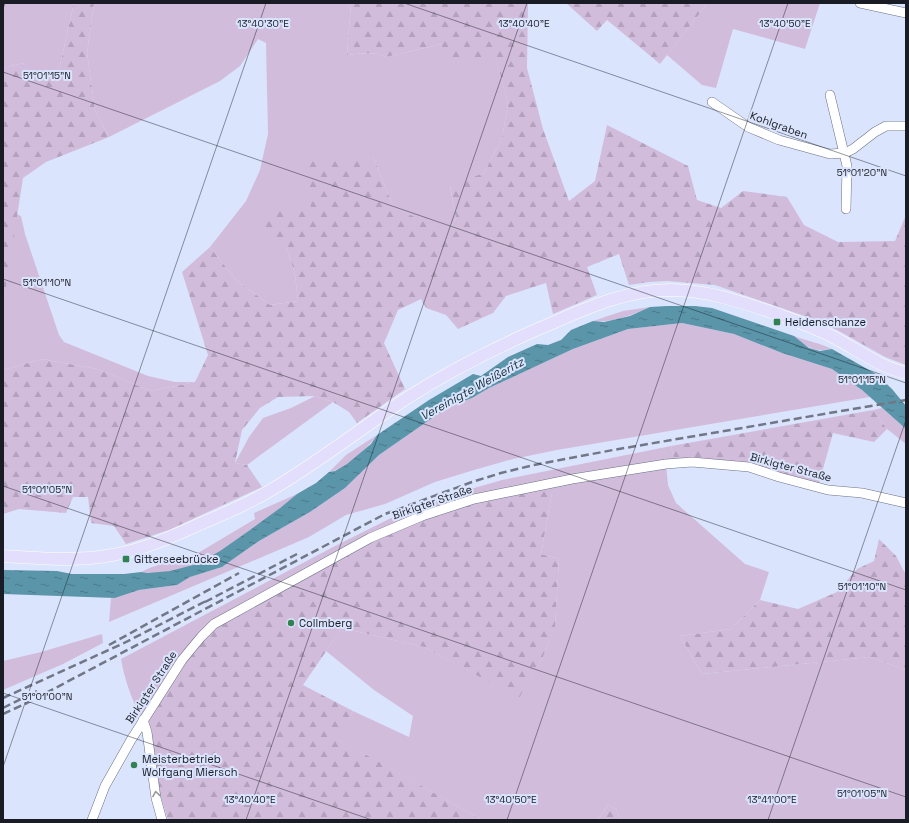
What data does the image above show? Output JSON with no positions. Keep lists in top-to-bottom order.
{
  "streets": {
    "street": ["Kohlgraben", "Birkigter Straße"]
  },
  "water": ["Vereinigte Weißeritz"],
  "places": {
    "transit": ["Heidenschanze", "Gitterseebrücke"],
    "other": ["Collmberg", "Meisterbetrieb Wolfgang Miersch"]
  },
  "coordinates": [
    "13°40'50\"E",
    "13°40'30\"E",
    "13°40'40\"E",
    "51°01'15\"N",
    "51°01'20\"N",
    "51°01'10\"N",
    "51°01'05\"N",
    "51°01'00\"N",
    "13°41'00\"E"
  ]
}
